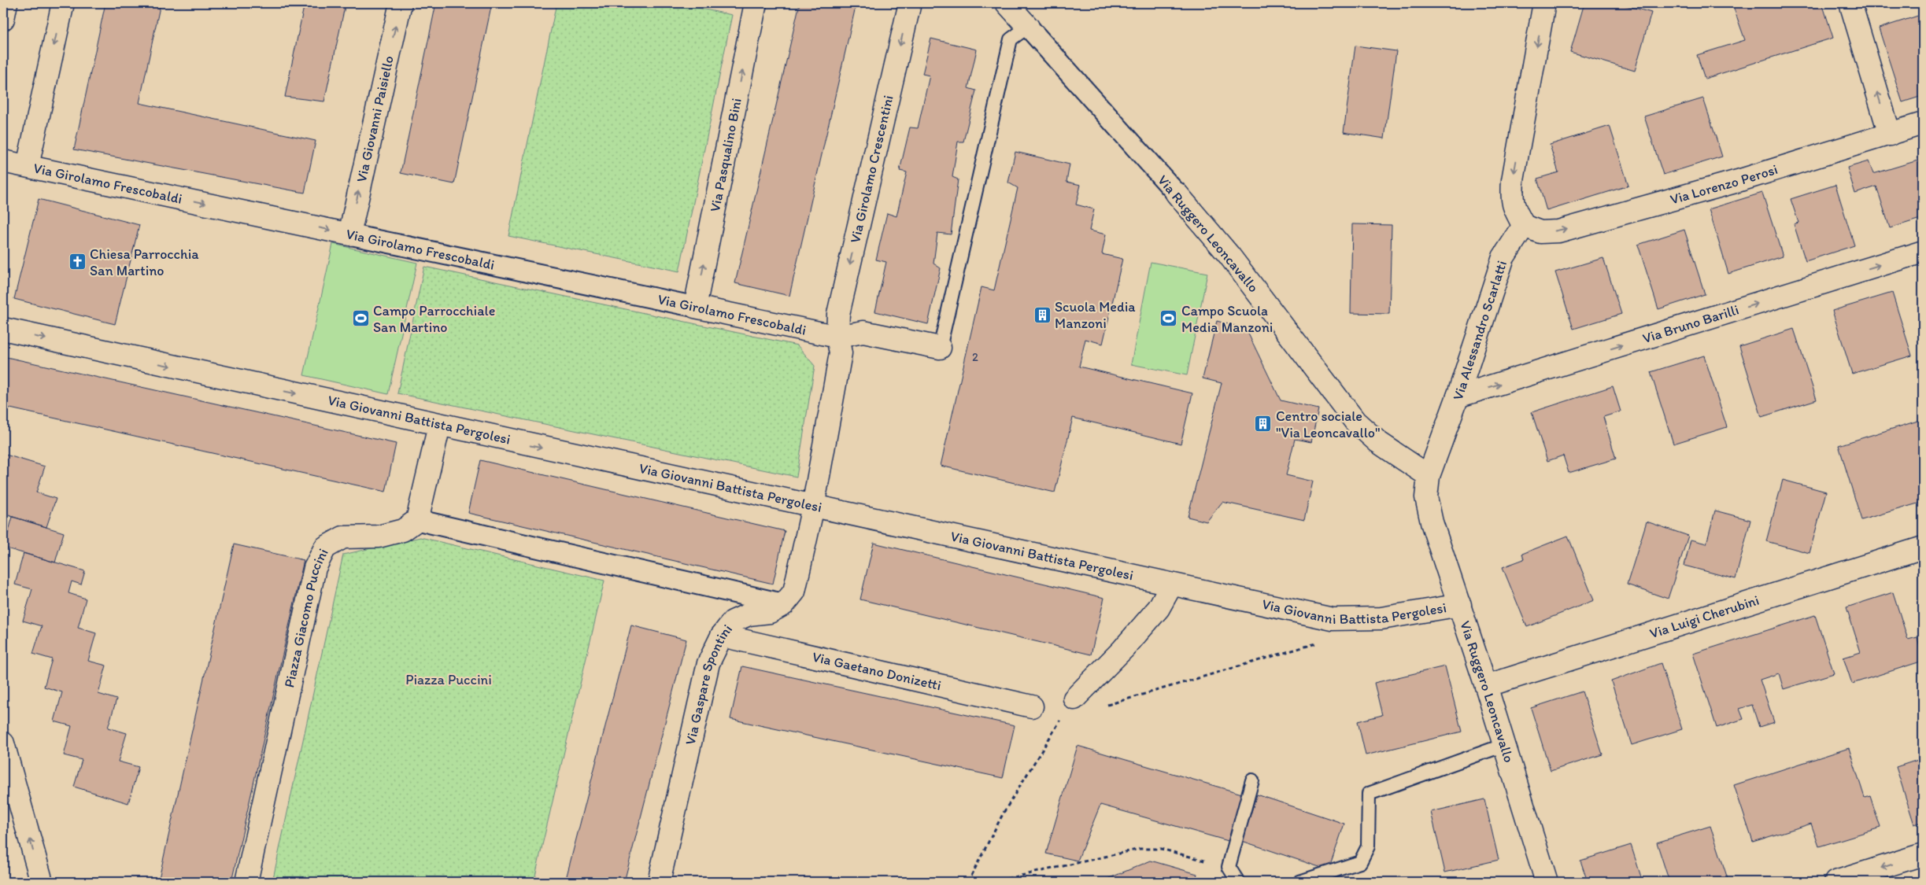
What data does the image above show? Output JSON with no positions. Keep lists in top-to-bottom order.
{
  "streets": {
    "street": [
      "Via Giovanni Paisiello",
      "Via Pasqualino Bini",
      "Via Girolamo Crescentini",
      "Via Girolamo Frescobaldi",
      "Via Lorenzo Perosi",
      "Via Ruggero Leoncavallo",
      "Via Bruno Barilli",
      "Via Alessandro Scarlatti",
      "Via Giovanni Battista Pergolesi",
      "Via Luigi Cherubini",
      "Piazza Giacomo Puccini",
      "Via Gaetano Donizetti",
      "Via Gaspare Spontini"
    ]
  },
  "crossings": [
    ["Via Giovanni Paisiello", "Via Girolamo Frescobaldi"],
    ["Via Pasqualino Bini", "Via Girolamo Frescobaldi"],
    ["Via Girolamo Crescentini", "Via Girolamo Frescobaldi"],
    ["Via Lorenzo Perosi", "Via Alessandro Scarlatti"],
    ["Via Ruggero Leoncavallo", "Via Alessandro Scarlatti"],
    ["Via Ruggero Leoncavallo", "Via Giovanni Battista Pergolesi"],
    ["Via Ruggero Leoncavallo", "Via Luigi Cherubini"],
    ["Via Bruno Barilli", "Via Alessandro Scarlatti"],
    ["Via Gaetano Donizetti", "Via Gaspare Spontini"]
  ],
  "one_way": [
    "Via Giovanni Paisiello",
    "Via Pasqualino Bini",
    "Via Girolamo Crescentini",
    "Via Lorenzo Perosi",
    "Via Bruno Barilli"
  ],
  "parks": ["Piazza Puccini"],
  "places": {
    "church": ["Chiesa Parrocchia San Martino"],
    "building": ["Scuola Media Manzoni", "Centro sociale \"Via Leoncavallo\""],
    "sports": ["Campo Parrocchiale San Martino", "Campo Scuola Media Manzoni"]
  },
  "house_numbers": ["2"]
}
